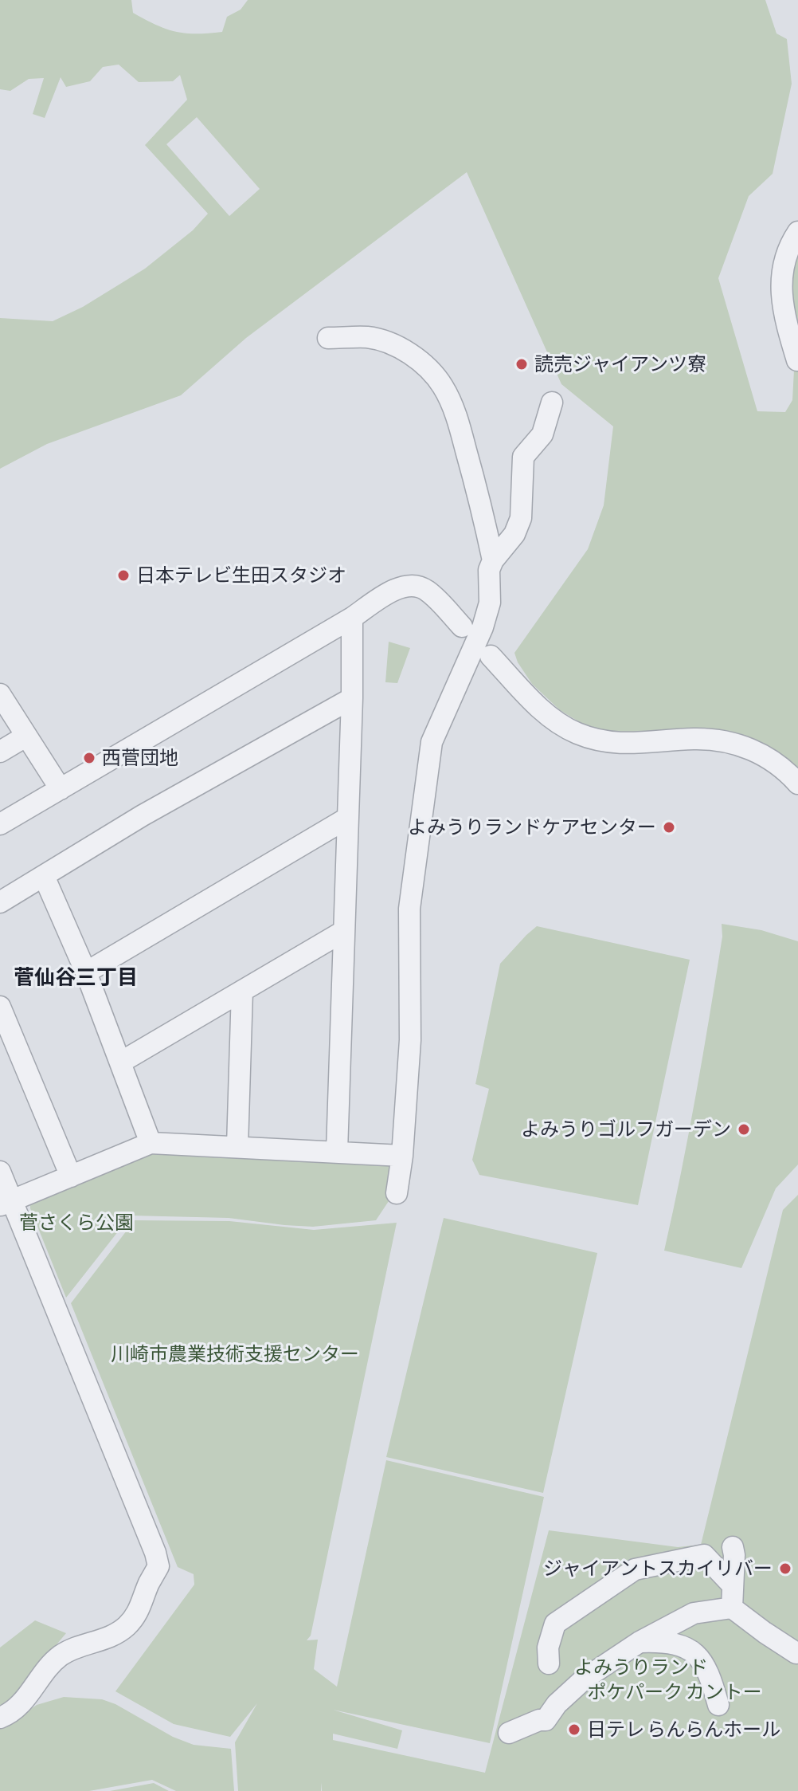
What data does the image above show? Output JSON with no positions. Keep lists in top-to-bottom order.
{
  "districts": ["菅仙谷三丁目"],
  "parks": [
    "菅さくら公園",
    "川崎市農業技術支援センター",
    "よみうりランド",
    "ポケパーク カントー"
  ],
  "places": [
    "読売ジャイアンツ寮",
    "日本テレビ生田スタジオ",
    "西菅団地",
    "よみうりランドケアセンター",
    "よみうりゴルフガーデン",
    "ジャイアントスカイリバー",
    "日テレ らんらんホール"
  ]
}
